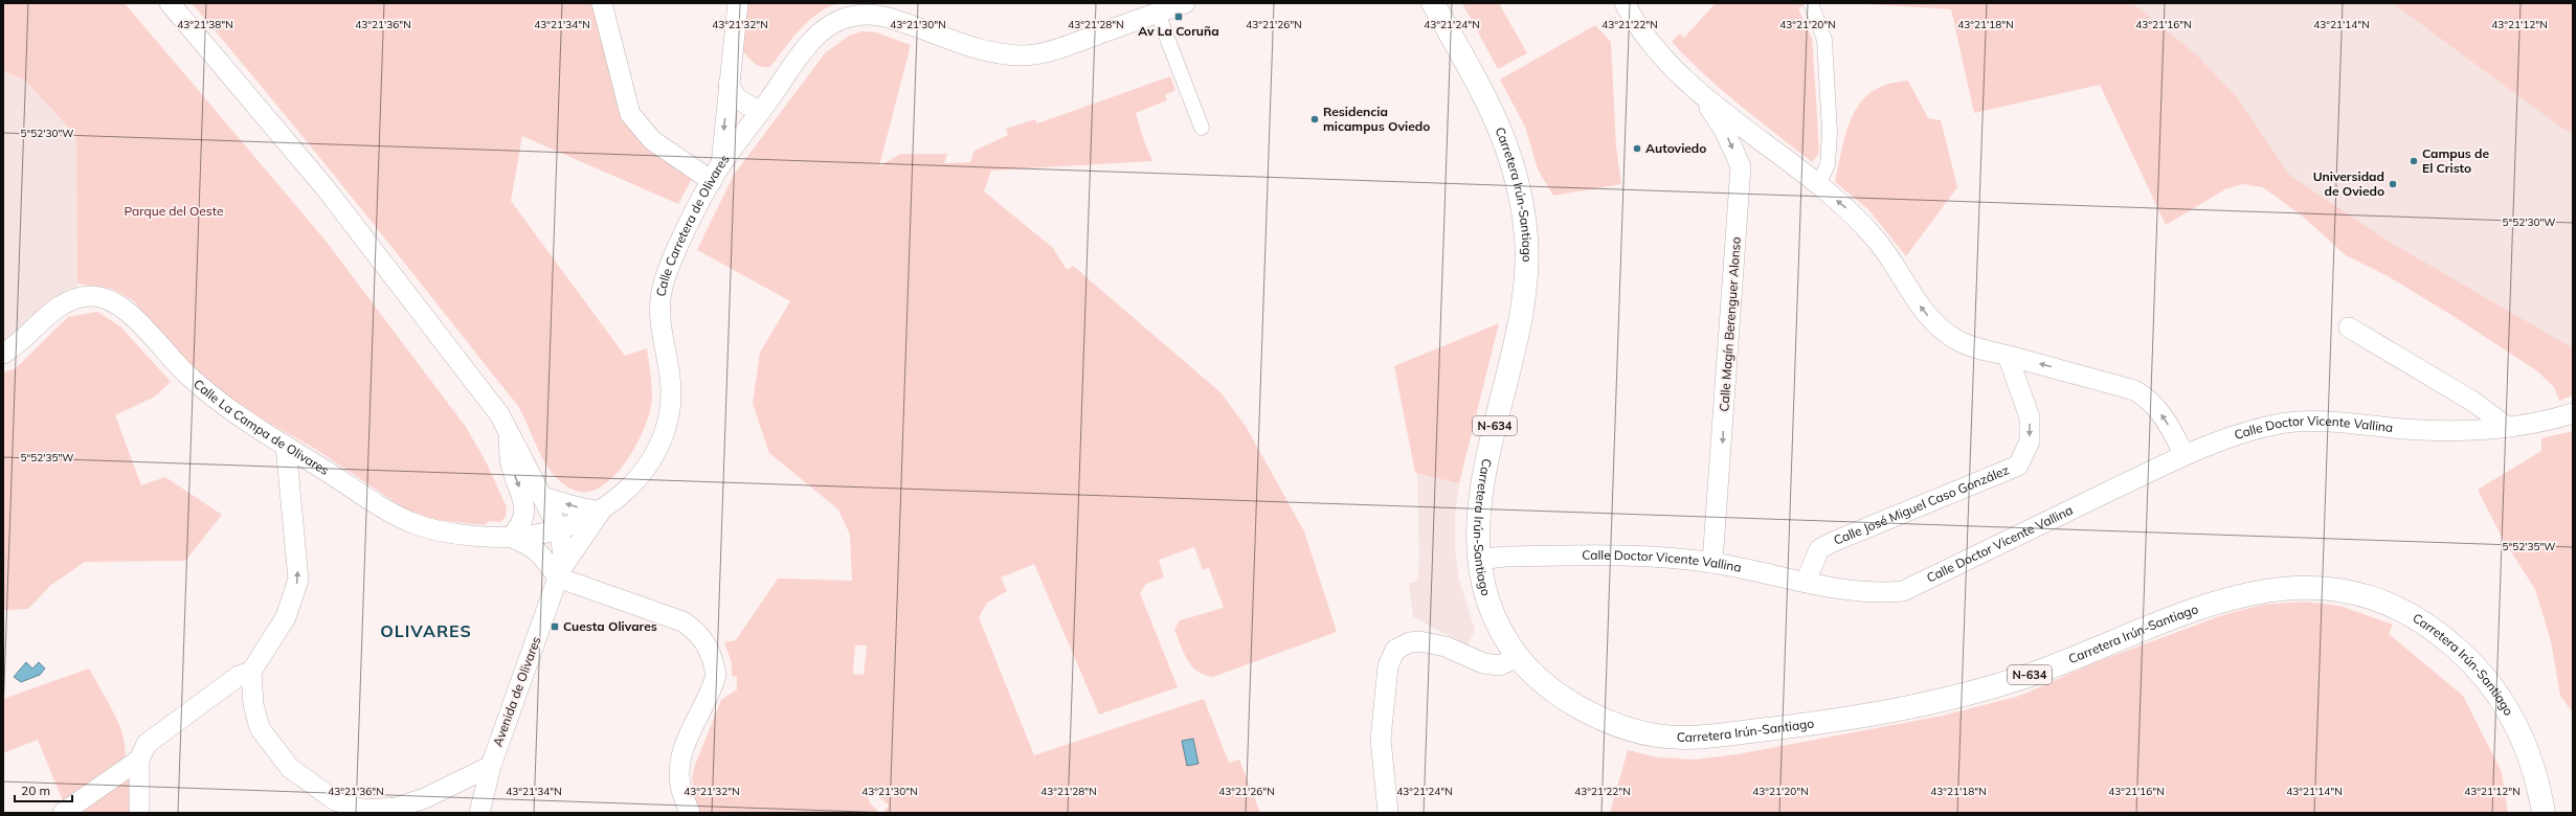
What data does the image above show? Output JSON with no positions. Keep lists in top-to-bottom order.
{
  "streets": {
    "highway": ["Carretera Irún-Santiago", "N-634"],
    "street": [
      "Calle Carretera de Olivares",
      "Calle Magín Berenguer Alonso",
      "Calle La Campa de Olivares",
      "Calle Doctor Vicente Vallina",
      "Calle José Miguel Caso González",
      "Avenida de Olivares"
    ]
  },
  "crossings": [
    ["Carretera Irún-Santiago", "Calle Doctor Vicente Vallina"],
    ["Calle Carretera de Olivares", "Calle La Campa de Olivares"],
    ["Calle Magín Berenguer Alonso", "Calle Doctor Vicente Vallina"],
    ["Calle Doctor Vicente Vallina", "Calle José Miguel Caso González"]
  ],
  "one_way": ["Calle Magín Berenguer Alonso", "Calle José Miguel Caso González"],
  "districts": ["OLIVARES"],
  "parks": ["Parque del Oeste"],
  "places": {
    "transit": ["Av La Coruña", "Cuesta Olivares"],
    "other": [
      "Residencia micampus Oviedo",
      "Autoviedo",
      "Campus de El Cristo",
      "Universidad de Oviedo"
    ]
  },
  "scale_bar": "20 m",
  "coordinates": [
    "43°21'38\"N",
    "43°21'36\"N",
    "43°21'34\"N",
    "43°21'32\"N",
    "43°21'30\"N",
    "43°21'28\"N",
    "43°21'26\"N",
    "43°21'24\"N",
    "43°21'22\"N",
    "43°21'20\"N",
    "43°21'18\"N",
    "43°21'16\"N",
    "43°21'14\"N",
    "43°21'12\"N",
    "5°52'30\"W",
    "5°52'35\"W"
  ]
}
